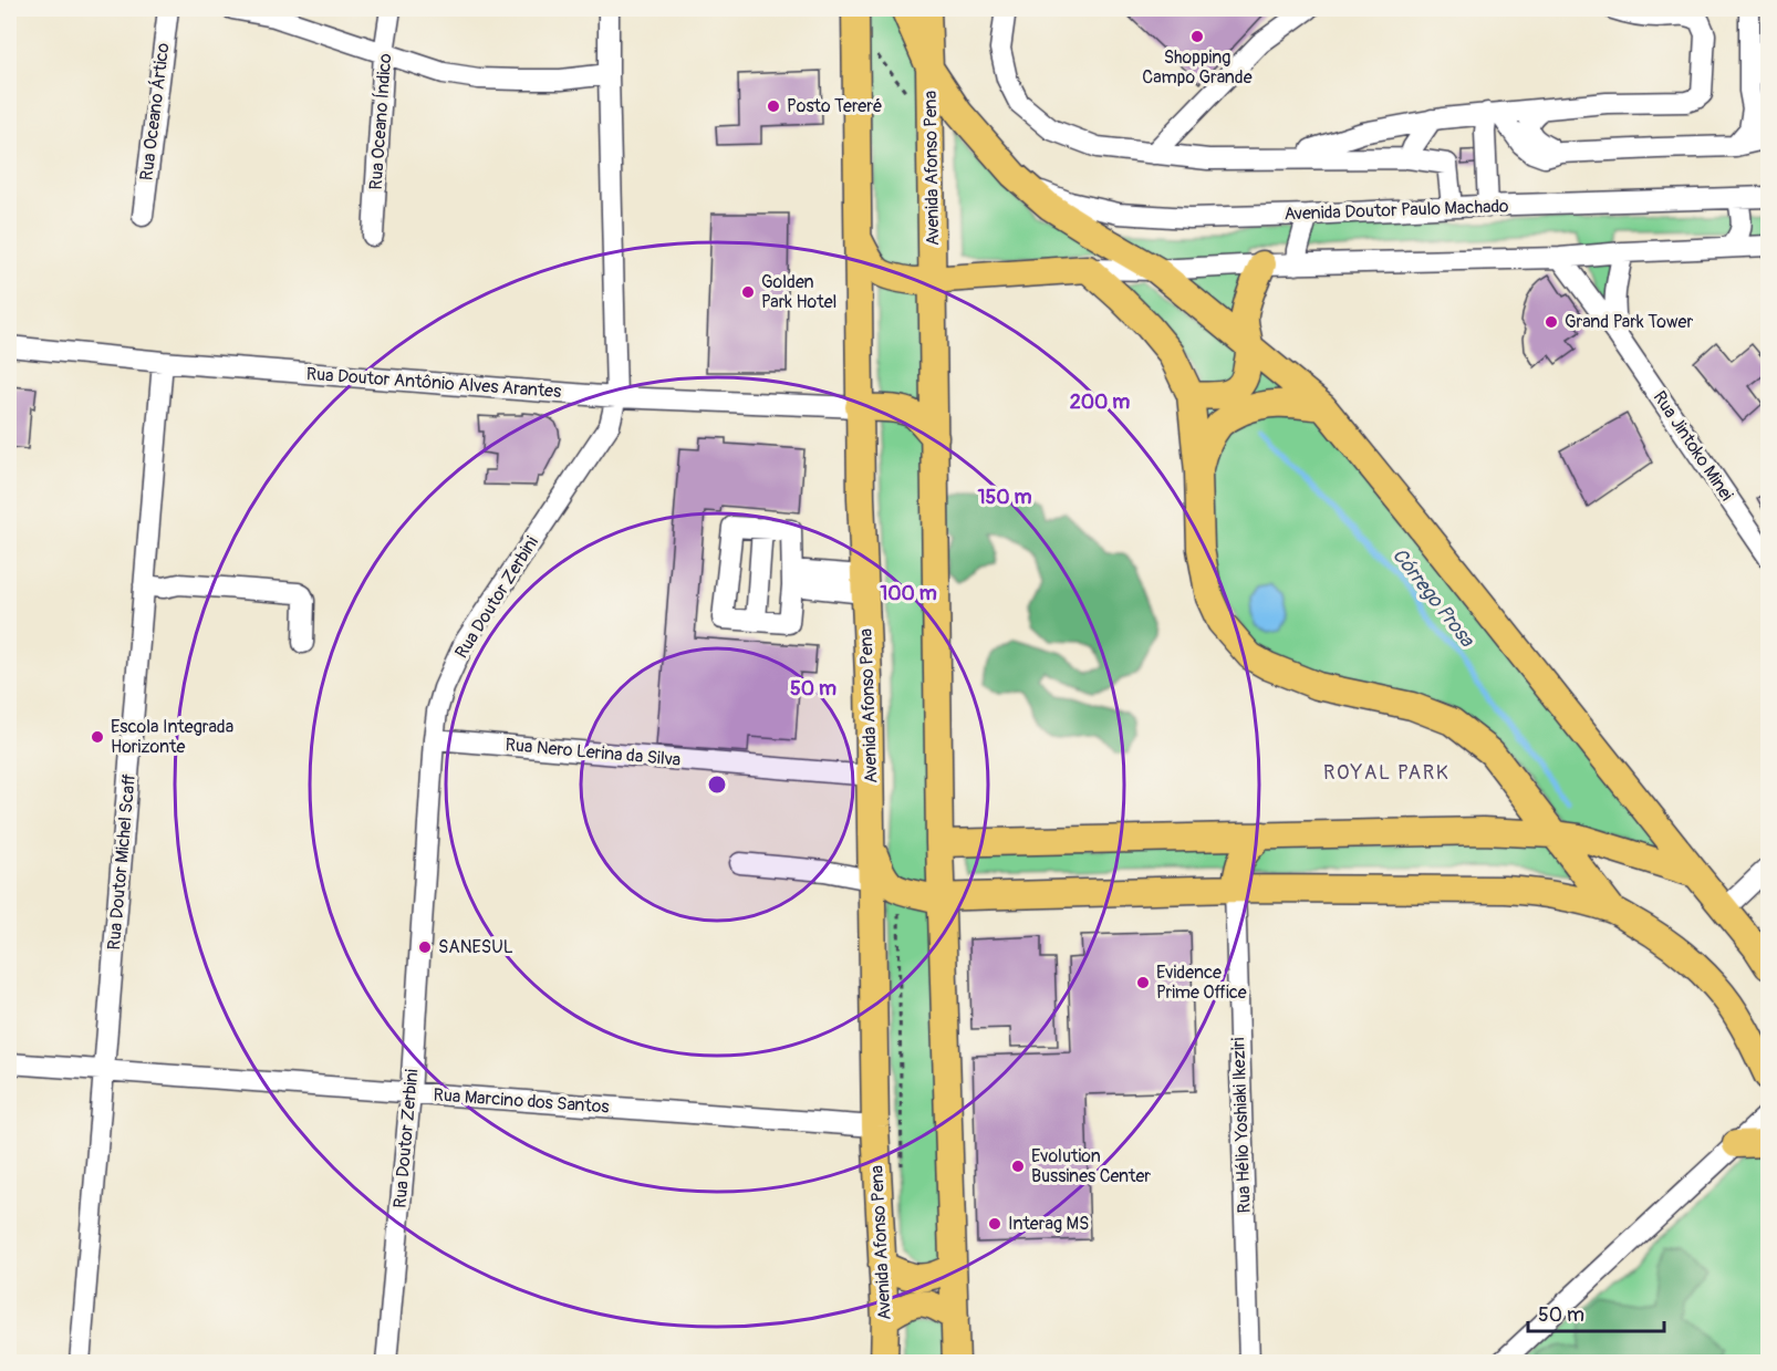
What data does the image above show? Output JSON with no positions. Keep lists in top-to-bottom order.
{
  "streets": {
    "main road": ["Avenida Afonso Pena"],
    "street": [
      "Rua Oceano Ártico",
      "Rua Oceano Índico",
      "Avenida Doutor Paulo Machado",
      "Rua Doutor Antônio Alves Arantes",
      "Rua Jintoko Minei",
      "Rua Doutor Zerbini",
      "Rua Nero Lerina da Silva",
      "Rua Doutor Michel Scaff",
      "Rua Marcino dos Santos",
      "Rua Hélio Yoshiaki Ikeziri"
    ]
  },
  "crossings": [
    ["Avenida Afonso Pena", "Rua Doutor Antônio Alves Arantes"],
    ["Avenida Afonso Pena", "Rua Nero Lerina da Silva"],
    ["Avenida Afonso Pena", "Rua Marcino dos Santos"],
    ["Rua Doutor Antônio Alves Arantes", "Rua Doutor Zerbini"],
    ["Rua Doutor Antônio Alves Arantes", "Rua Doutor Michel Scaff"],
    ["Rua Doutor Zerbini", "Rua Nero Lerina da Silva"],
    ["Rua Doutor Zerbini", "Rua Marcino dos Santos"],
    ["Rua Doutor Michel Scaff", "Rua Marcino dos Santos"]
  ],
  "districts": ["ROYAL PARK"],
  "water": ["Córrego Prosa"],
  "places": [
    "Shopping Campo Grande",
    "Posto Tereré",
    "Golden Park Hotel",
    "Grand Park Tower",
    "Escola Integrada Horizonte",
    "SANESUL",
    "Evidence Prime Office",
    "Evolution Bussines Center",
    "Interag MS"
  ],
  "scale_bar": "50 m",
  "rings": [
    "200 m",
    "150 m",
    "100 m",
    "50 m"
  ]
}
